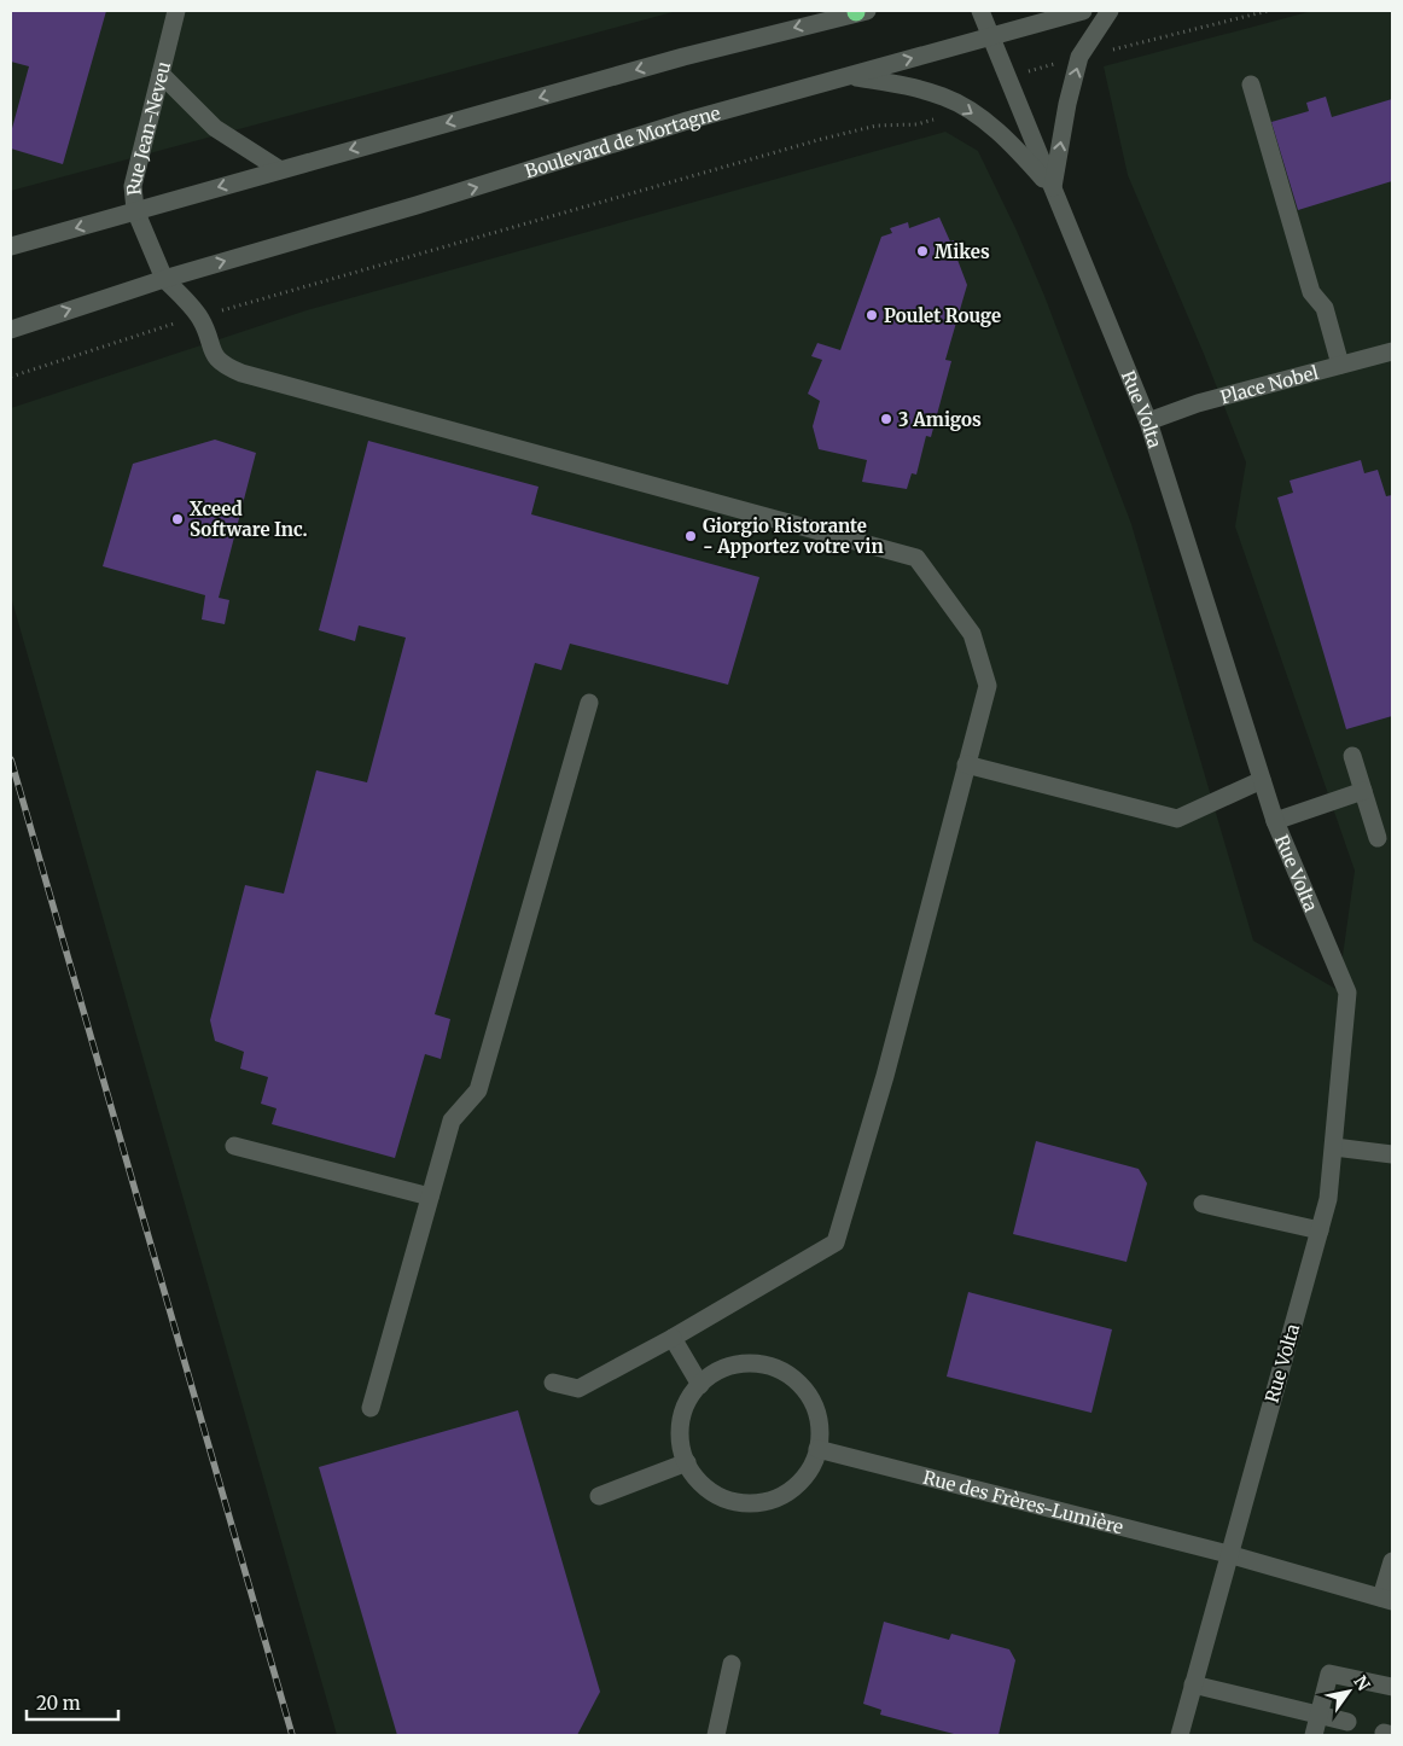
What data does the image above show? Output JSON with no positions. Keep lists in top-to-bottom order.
{
  "streets": {
    "street": [
      "Rue Jean-Neveu",
      "Boulevard de Mortagne",
      "Place Nobel",
      "Rue Volta",
      "Rue des Frères-Lumière"
    ]
  },
  "crossings": [
    ["Rue Jean-Neveu", "Boulevard de Mortagne"],
    ["Boulevard de Mortagne", "Rue Volta"],
    ["Place Nobel", "Rue Volta"],
    ["Rue Volta", "Rue des Frères-Lumière"]
  ],
  "places": [
    "Mikes",
    "Poulet Rouge",
    "3 Amigos",
    "Xceed Software Inc.",
    "Giorgio Ristorante - Apportez votre vin"
  ],
  "scale_bar": "20 m",
  "north": "top right"
}
